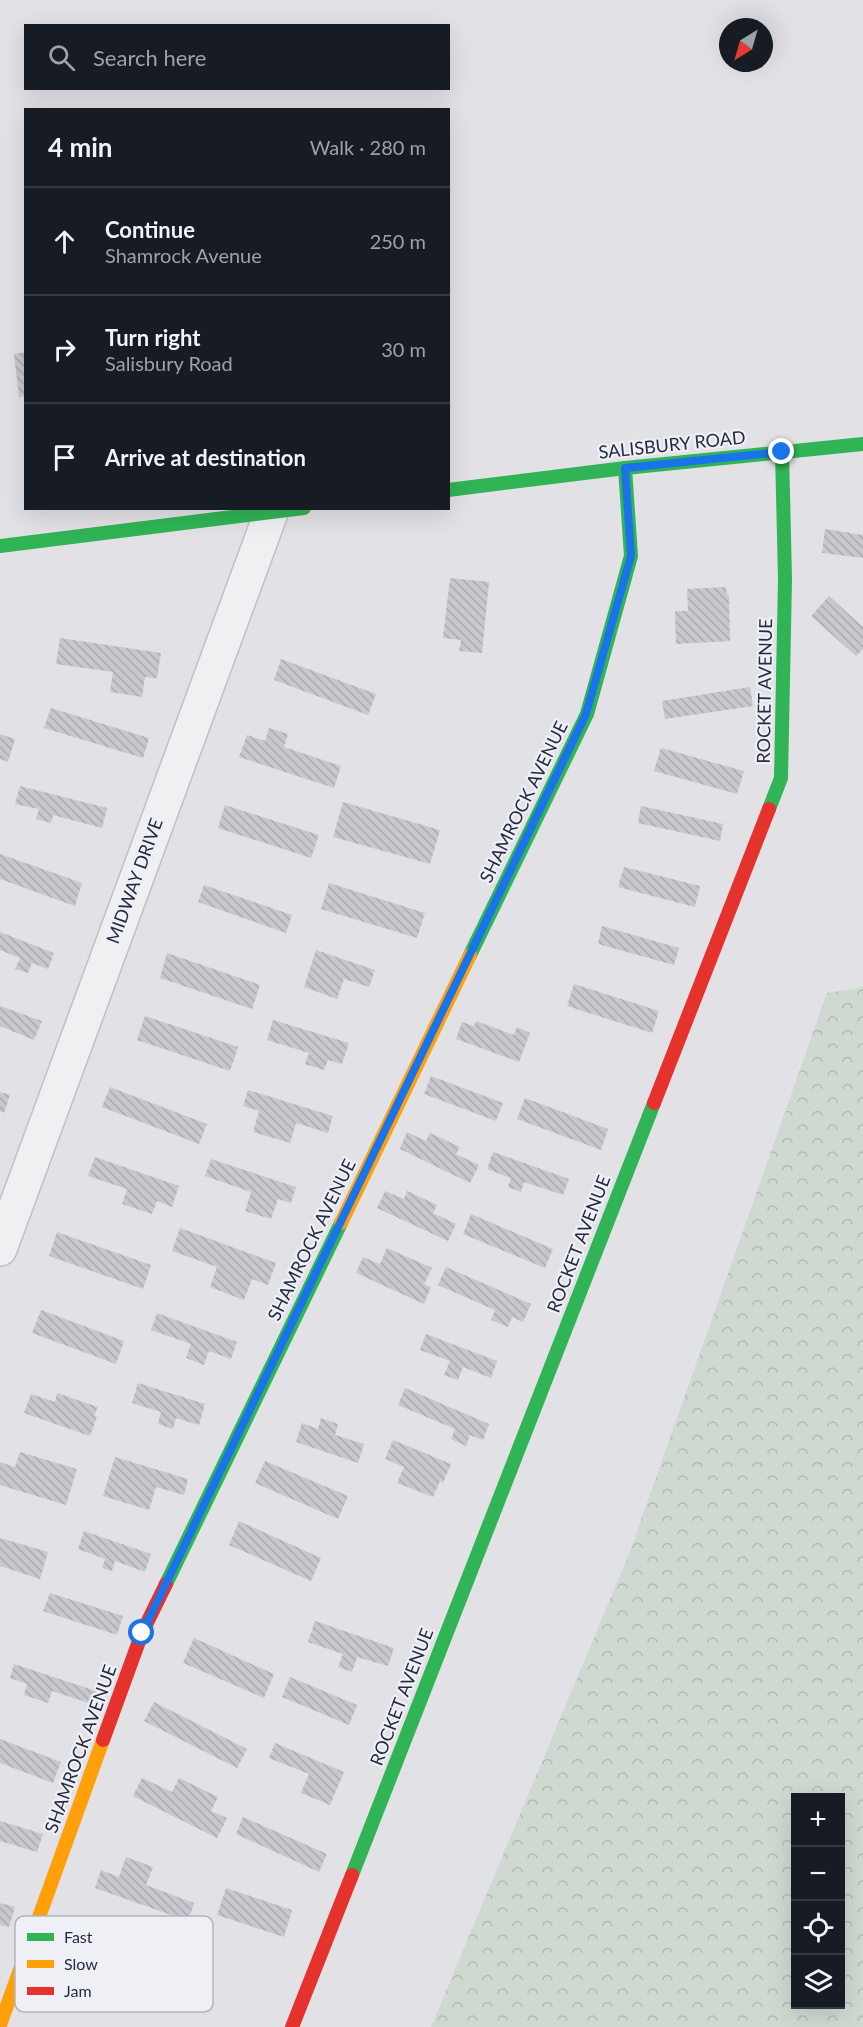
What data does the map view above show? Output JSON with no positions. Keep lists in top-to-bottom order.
{
  "streets": {
    "street": [
      "SALISBURY ROAD",
      "ROCKET AVENUE",
      "SHAMROCK AVENUE",
      "MIDWAY DRIVE"
    ]
  },
  "crossings": [
    ["SALISBURY ROAD", "ROCKET AVENUE"],
    ["SALISBURY ROAD", "SHAMROCK AVENUE"]
  ],
  "legend": ["Fast", "Slow", "Jam"],
  "north": "bottom left",
  "page": {
    "search": "Search here",
    "heading": ["4 min", "Walk · 280 m"],
    "list": [
      ["Continue", "Shamrock Avenue", "250 m"],
      ["Turn right", "Salisbury Road", "30 m"],
      "Arrive at destination"
    ],
    "map_buttons": ["+", "−"]
  }
}
